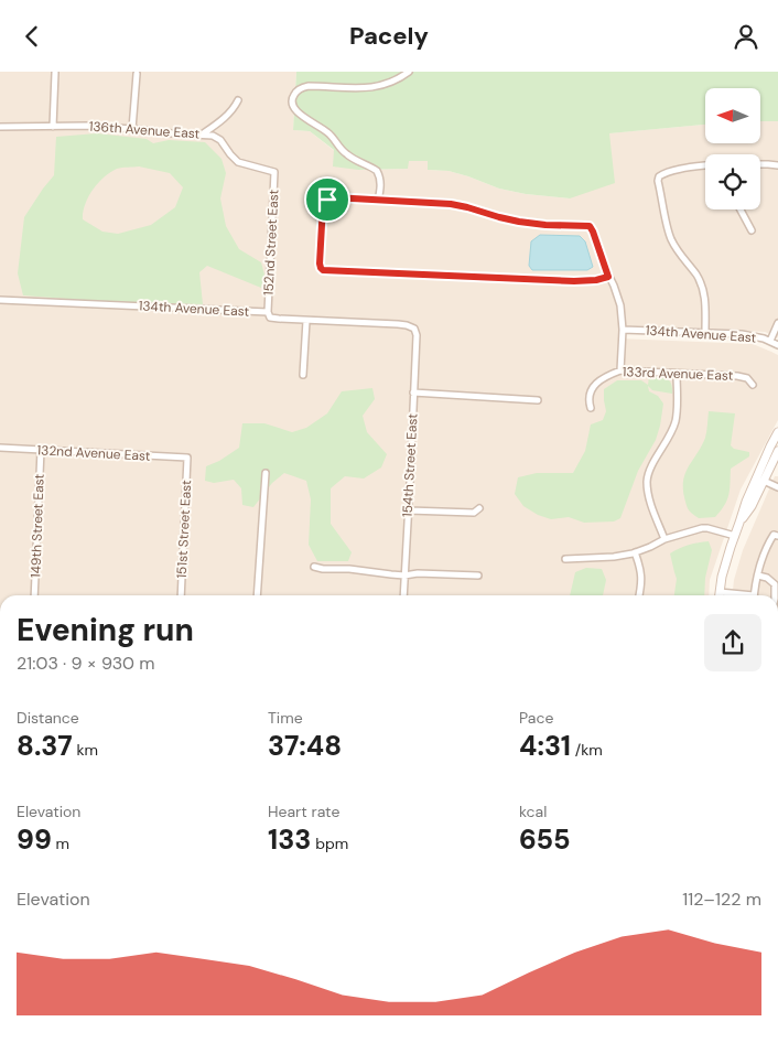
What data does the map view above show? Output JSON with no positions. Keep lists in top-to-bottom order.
{
  "streets": {
    "street": [
      "136th Avenue East",
      "152nd Street East",
      "134th Avenue East",
      "133rd Avenue East",
      "132nd Avenue East",
      "154th Street East",
      "149th Street East",
      "151st Street East"
    ]
  },
  "crossings": [
    ["136th Avenue East", "152nd Street East"],
    ["152nd Street East", "134th Avenue East"],
    ["134th Avenue East", "154th Street East"],
    ["132nd Avenue East", "149th Street East"],
    ["132nd Avenue East", "151st Street East"]
  ],
  "north": "left",
  "page": {
    "header": "Pacely",
    "heading": ["Evening run", "21:03 · 9 × 930 m"],
    "stats": [
      ["Distance", "8.37 km"],
      ["Time", "37:48"],
      ["Pace", "4:31 /km"],
      ["Elevation", "99 m"],
      ["Heart rate", "133 bpm"],
      ["kcal", "655"]
    ],
    "chart": ["Elevation", "112–122 m"]
  }
}
